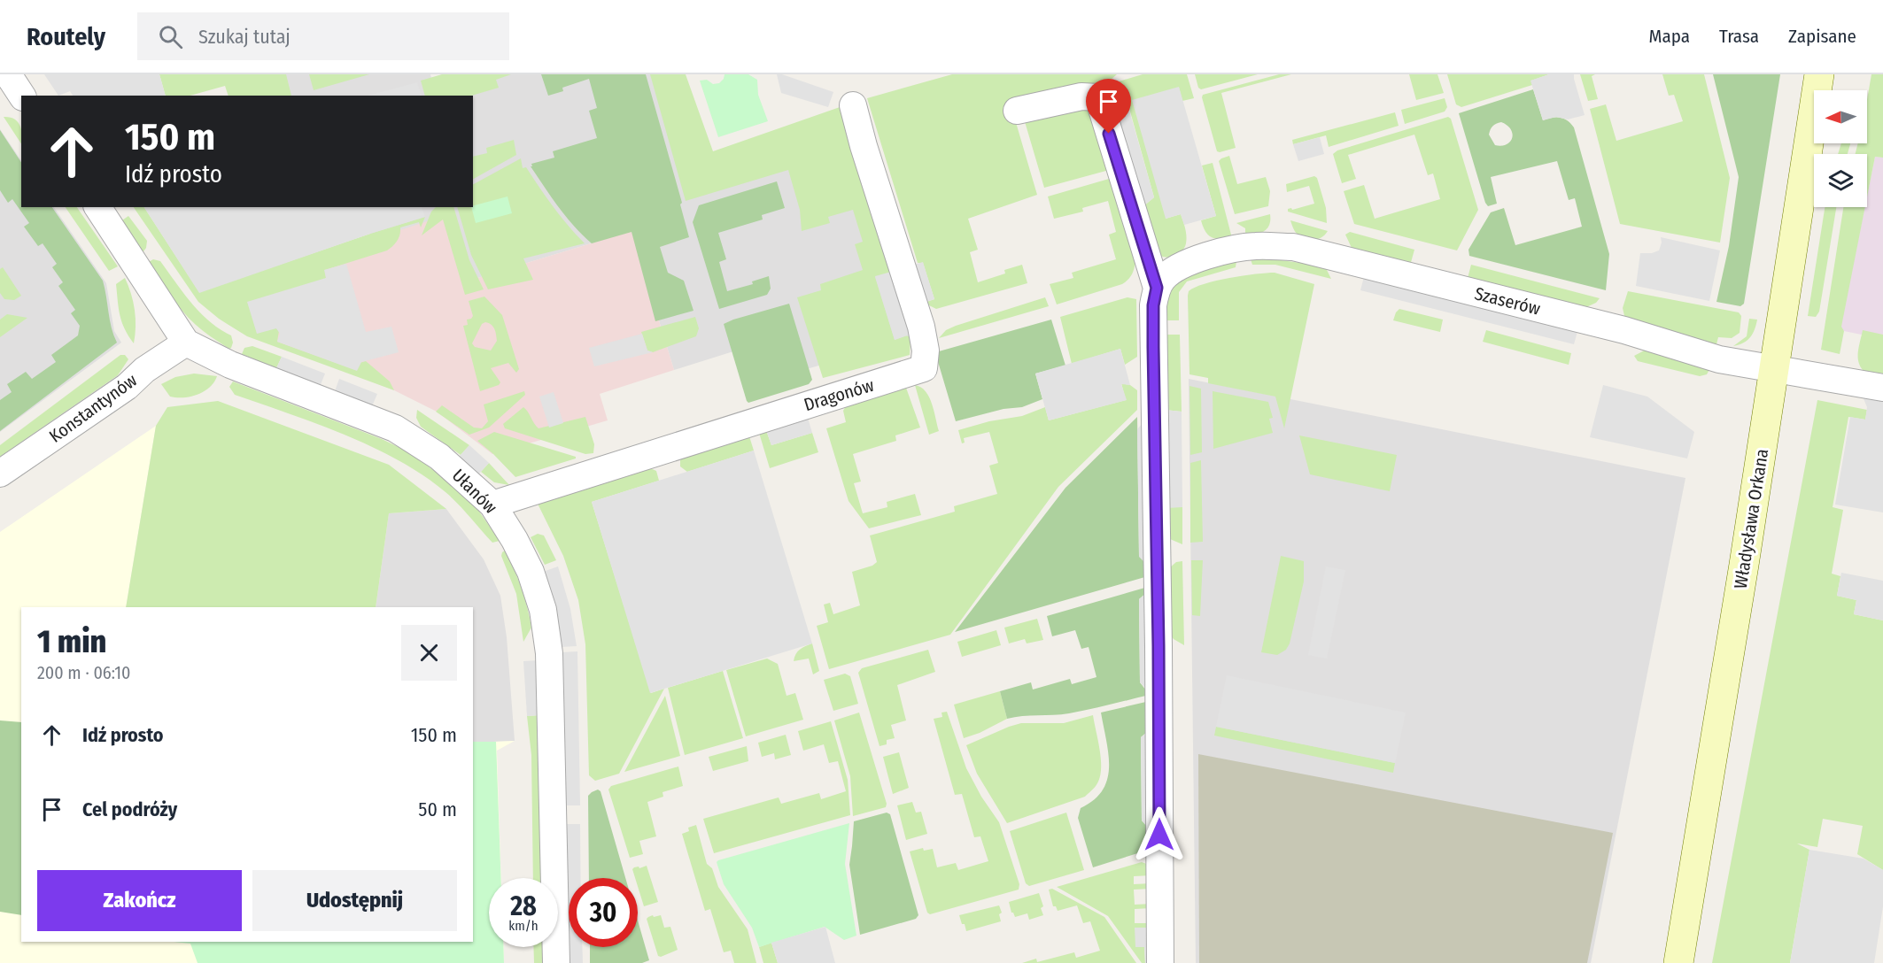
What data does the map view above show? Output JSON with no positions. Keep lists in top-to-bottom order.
{
  "streets": {
    "street": [
      "Szaserów",
      "Dragonów",
      "Konstantynów",
      "Ułanów",
      "Władysława Orkana"
    ]
  },
  "crossings": [
    ["Szaserów", "Władysława Orkana"],
    ["Dragonów", "Ułanów"],
    ["Konstantynów", "Ułanów"]
  ],
  "north": "left",
  "page": {
    "header": "Routely",
    "search": "Szukaj tutaj",
    "nav": ["Mapa", "Trasa", "Zapisane"],
    "turn": ["150 m", "Idź prosto"],
    "heading": ["1 min", "200 m · 06:10"],
    "list": [
      {
        "name": "Idź prosto",
        "value": "150 m"
      },
      {
        "name": "Cel podróży",
        "value": "50 m"
      }
    ],
    "buttons": ["Zakończ", "Udostępnij"],
    "speed": "28 km/h",
    "limit": "30"
  }
}
